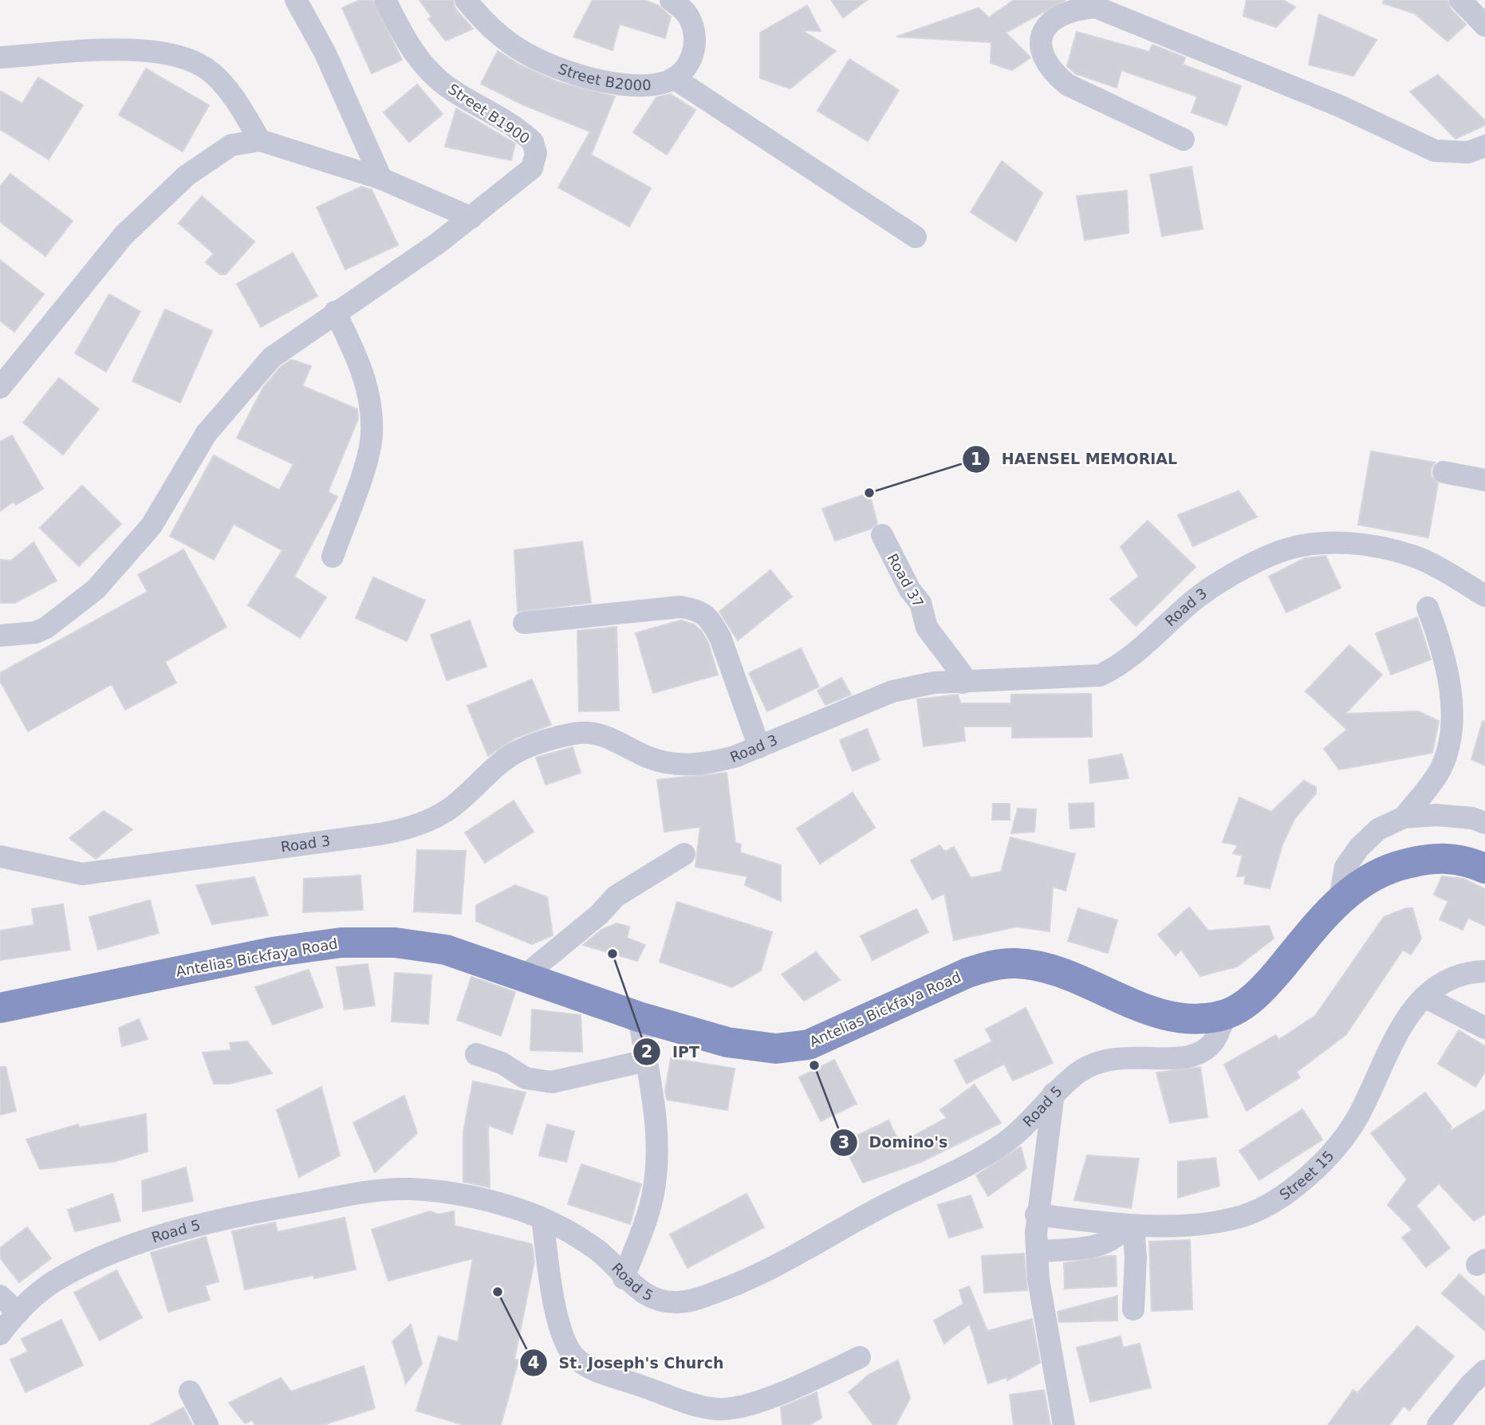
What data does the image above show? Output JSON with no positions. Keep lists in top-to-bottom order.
{
  "streets": {
    "highway": ["Antelias Bickfaya Road"],
    "street": [
      "Street B2000",
      "Street B1900",
      "Road 37",
      "Road 3",
      "Road 5",
      "Street 15"
    ]
  },
  "crossings": [
    ["Road 37", "Road 3"],
    ["Antelias Bickfaya Road", "Road 5"]
  ],
  "places": [
    "HAENSEL MEMORIAL",
    "IPT",
    "Domino's",
    "St. Joseph's Church"
  ]
}
